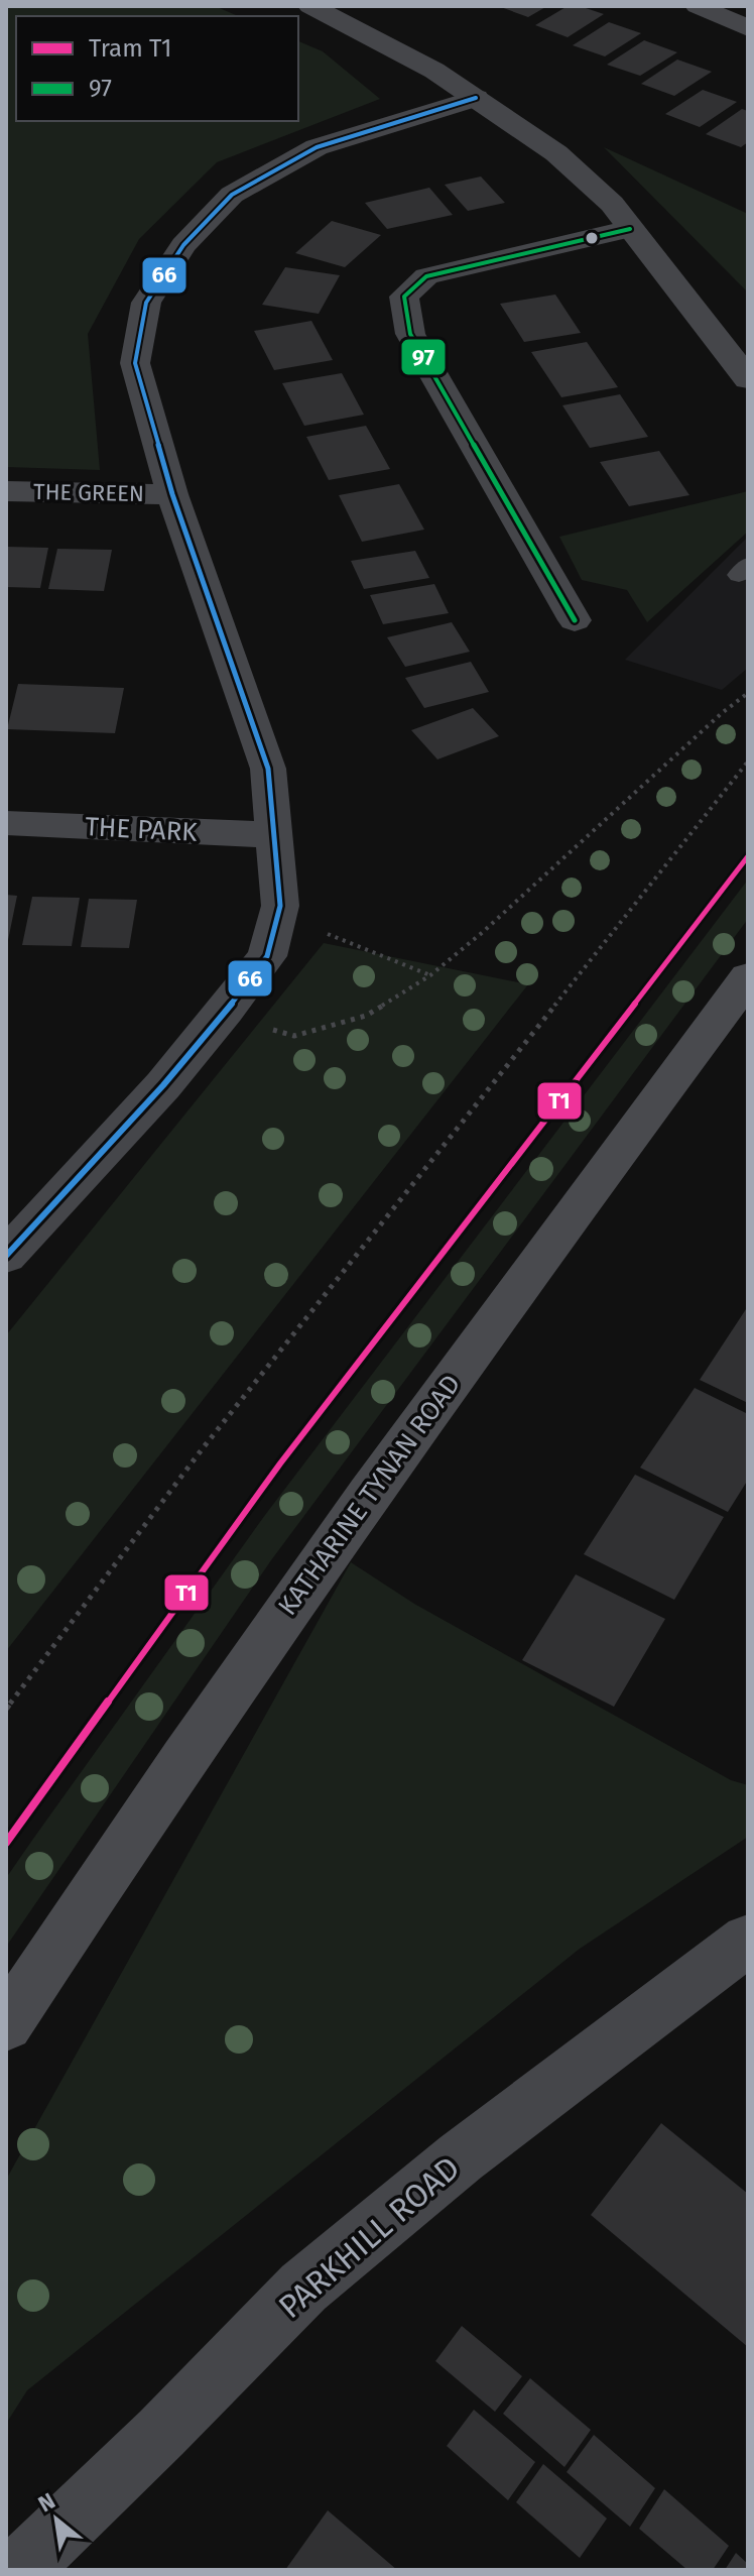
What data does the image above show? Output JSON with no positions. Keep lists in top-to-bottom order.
{
  "streets": {
    "main road": ["KATHARINE TYNAN ROAD"],
    "street": ["THE GREEN", "THE PARK", "PARKHILL ROAD"]
  },
  "lines": ["transit line 66", "transit line 97", "tram line T1"],
  "legend": ["Tram T1", "97"],
  "north": "top left"
}
